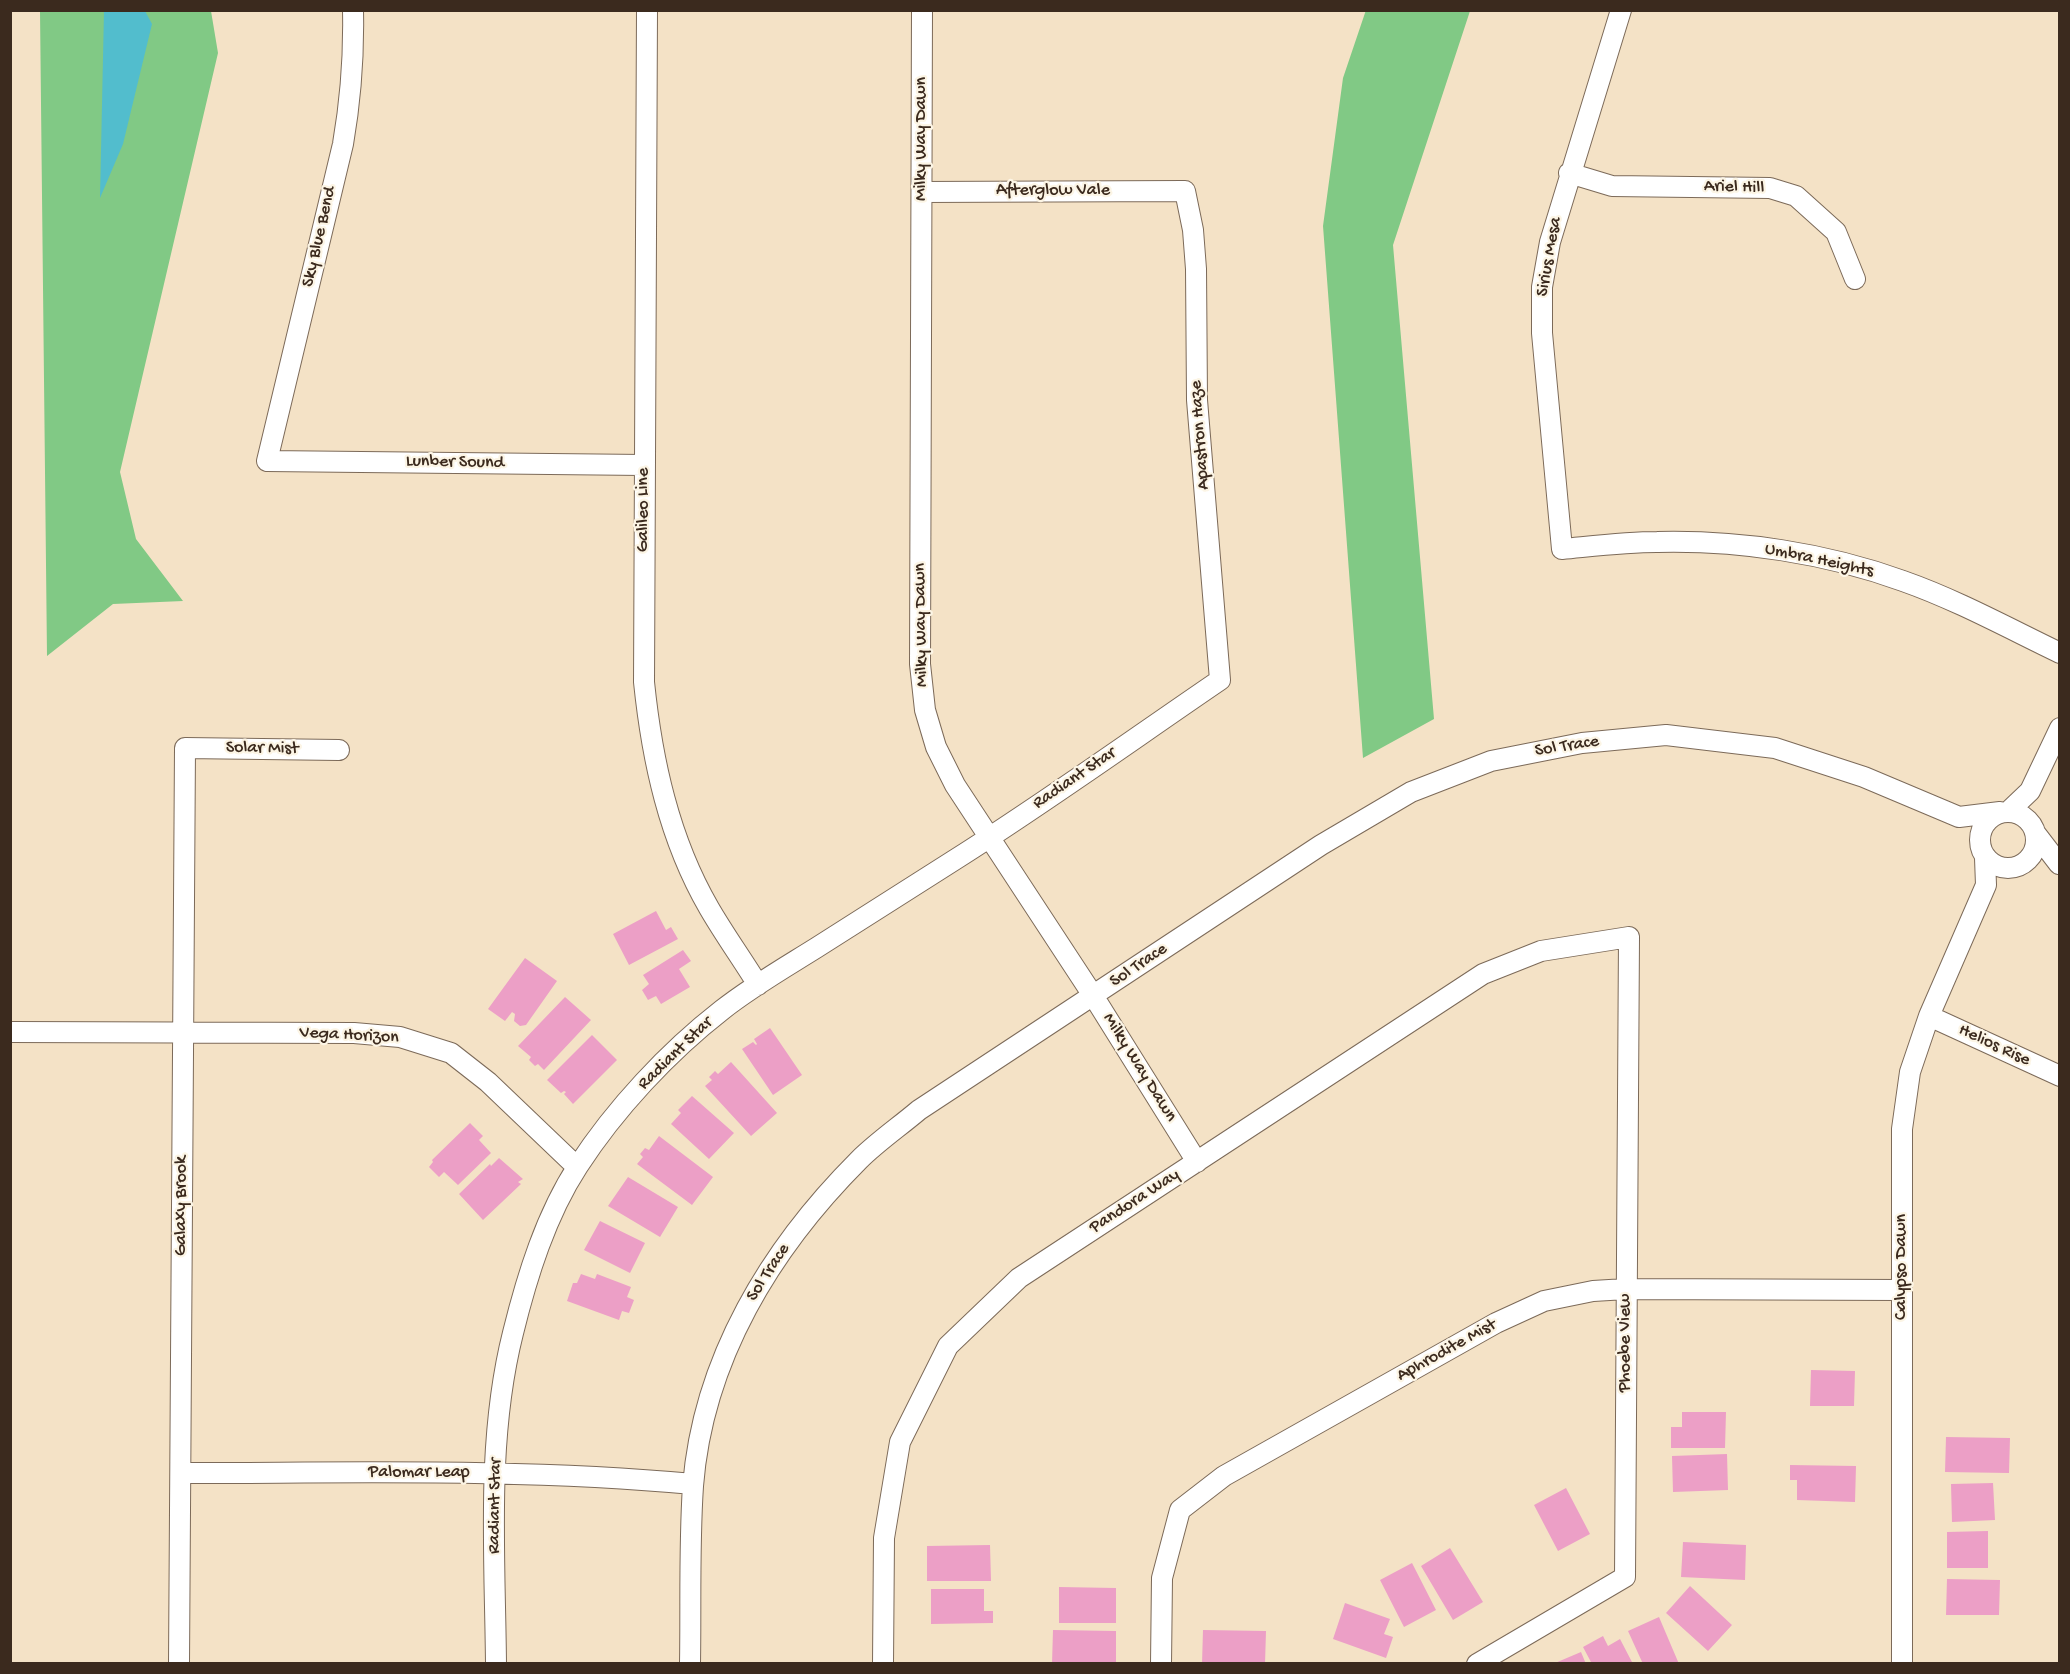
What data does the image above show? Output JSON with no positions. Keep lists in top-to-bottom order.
{
  "streets": {
    "street": [
      "Milky Way Dawn",
      "Ariel Hill",
      "Afterglow Vale",
      "Sky Blue Bend",
      "Sirius Mesa",
      "Apastron Haze",
      "Lunber Sound",
      "Galileo Line",
      "Umbra Heights",
      "Sol Trace",
      "Solar Mist",
      "Radiant Star",
      "Vega Horizon",
      "Helios Rise",
      "Pandora Way",
      "Galaxy Brook",
      "Calypso Dawn",
      "Phoebe View",
      "Aphrodite Mist",
      "Palomar Leap"
    ]
  },
  "crossings": [
    ["Milky Way Dawn", "Afterglow Vale"],
    ["Milky Way Dawn", "Sol Trace"],
    ["Milky Way Dawn", "Radiant Star"],
    ["Milky Way Dawn", "Pandora Way"],
    ["Ariel Hill", "Sirius Mesa"],
    ["Afterglow Vale", "Apastron Haze"],
    ["Sky Blue Bend", "Lunber Sound"],
    ["Sirius Mesa", "Umbra Heights"],
    ["Apastron Haze", "Radiant Star"],
    ["Lunber Sound", "Galileo Line"],
    ["Galileo Line", "Radiant Star"],
    ["Sol Trace", "Calypso Dawn"],
    ["Sol Trace", "Palomar Leap"],
    ["Solar Mist", "Galaxy Brook"],
    ["Radiant Star", "Vega Horizon"],
    ["Radiant Star", "Palomar Leap"],
    ["Vega Horizon", "Galaxy Brook"],
    ["Helios Rise", "Calypso Dawn"],
    ["Pandora Way", "Phoebe View"],
    ["Galaxy Brook", "Palomar Leap"],
    ["Calypso Dawn", "Aphrodite Mist"],
    ["Phoebe View", "Aphrodite Mist"]
  ]
}
